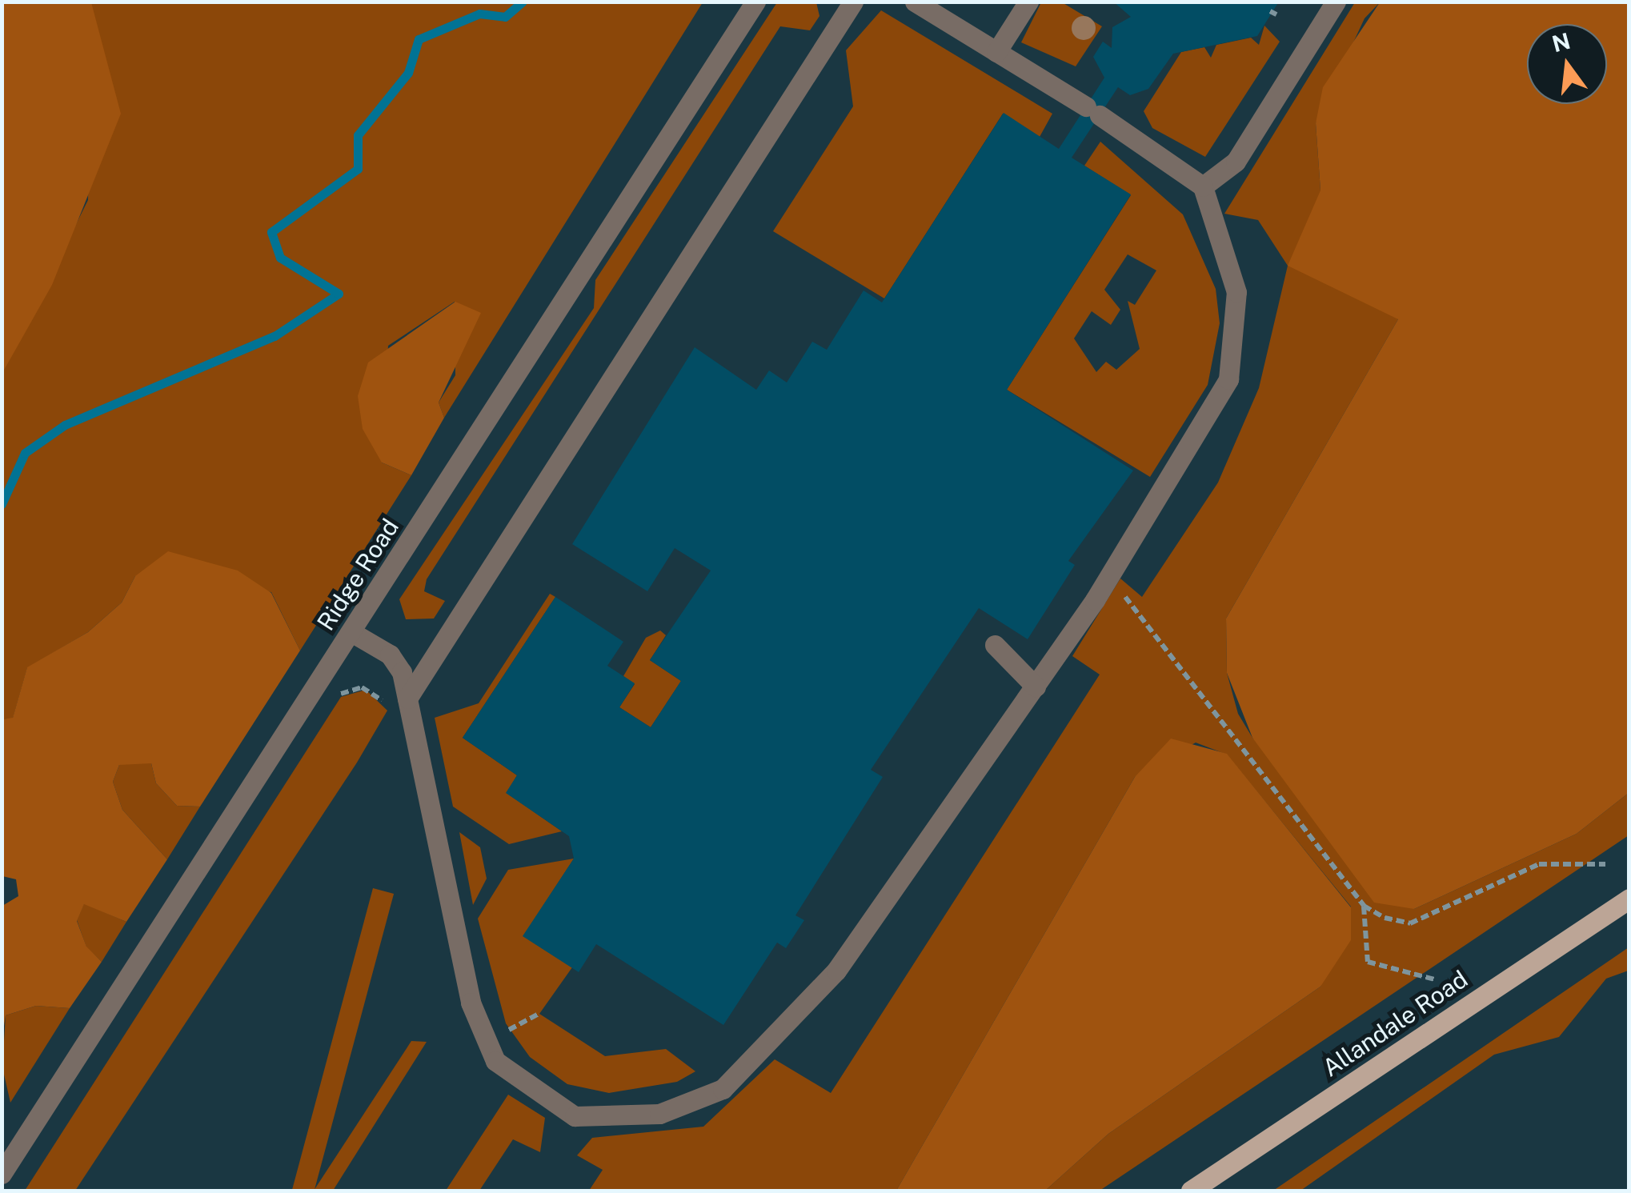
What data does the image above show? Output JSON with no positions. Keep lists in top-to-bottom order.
{
  "streets": {
    "main road": ["Allandale Road"],
    "street": ["Ridge Road"]
  },
  "north": "top"
}
